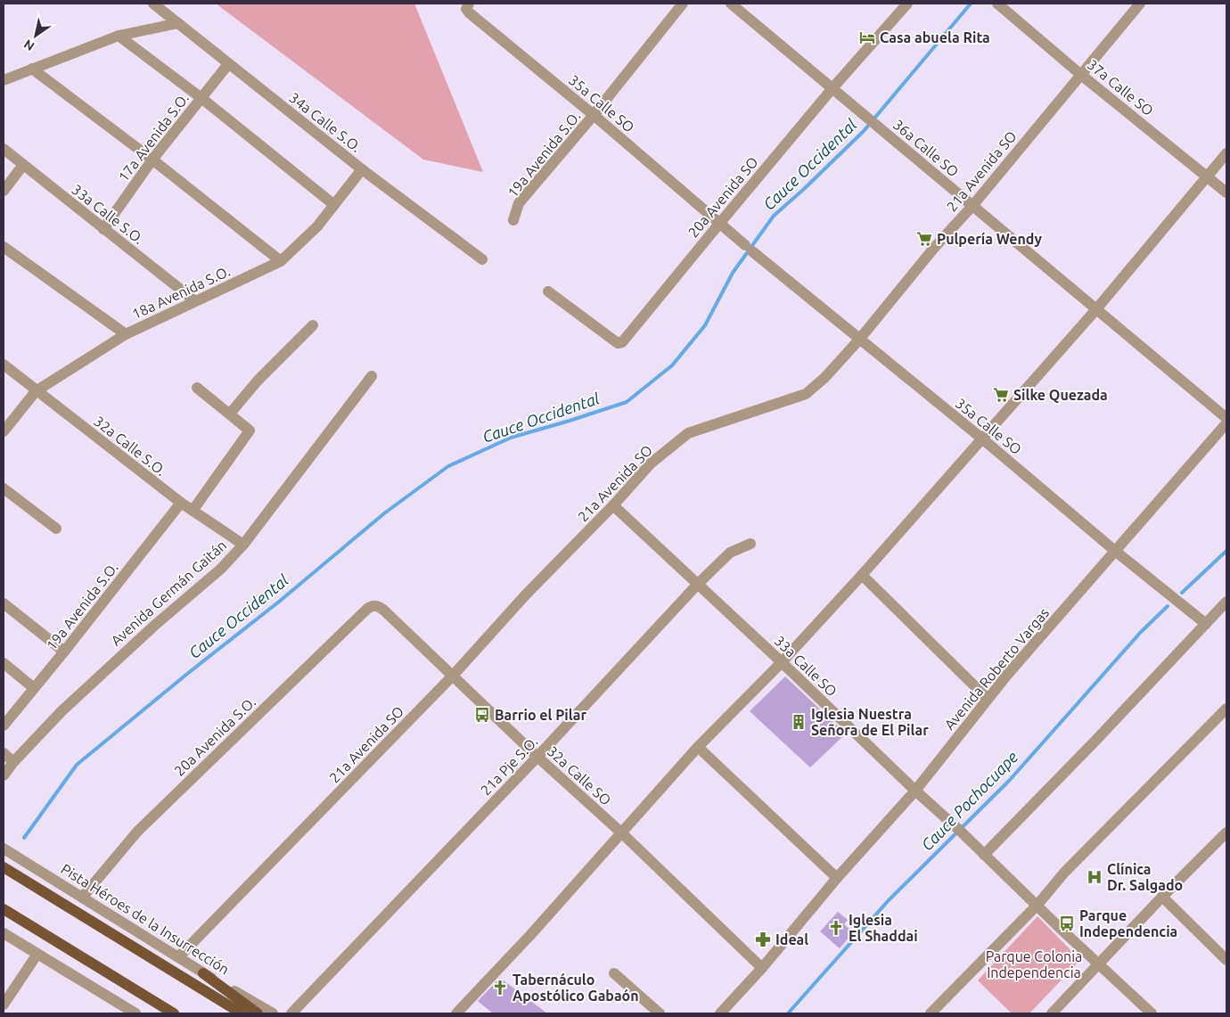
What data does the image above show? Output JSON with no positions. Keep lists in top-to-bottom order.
{
  "streets": {
    "main road": ["Pista Héroes de la Insurrección"],
    "street": [
      "37a Calle SO",
      "35a Calle SO",
      "34a Calle S.O.",
      "17a Avenida S.O.",
      "36a Calle SO",
      "19a Avenida S.O.",
      "21a Avenida SO",
      "20a Avenida SO",
      "33a Calle S.O.",
      "18a Avenida S.O.",
      "32a Calle S.O.",
      "Avenida Germán Gaitán",
      "33a Calle SO",
      "Avenida Roberto Vargas",
      "20a Avenida S.O.",
      "21a Pje S.O.",
      "32a Calle SO"
    ]
  },
  "crossings": [
    ["37a Calle SO", "21a Avenida SO"],
    ["35a Calle SO", "19a Avenida S.O."],
    ["35a Calle SO", "21a Avenida SO"],
    ["35a Calle SO", "20a Avenida SO"],
    ["35a Calle SO", "Avenida Roberto Vargas"],
    ["34a Calle S.O.", "17a Avenida S.O."],
    ["34a Calle S.O.", "18a Avenida S.O."],
    ["17a Avenida S.O.", "33a Calle S.O."],
    ["36a Calle SO", "21a Avenida SO"],
    ["36a Calle SO", "20a Avenida SO"],
    ["19a Avenida S.O.", "32a Calle S.O."],
    ["21a Avenida SO", "33a Calle SO"],
    ["21a Avenida SO", "32a Calle SO"],
    ["21a Avenida SO", "Pista Héroes de la Insurrección"],
    ["33a Calle S.O.", "18a Avenida S.O."],
    ["18a Avenida S.O.", "32a Calle S.O."],
    ["32a Calle S.O.", "Avenida Germán Gaitán"],
    ["33a Calle SO", "Avenida Roberto Vargas"],
    ["33a Calle SO", "21a Pje S.O."],
    ["Avenida Roberto Vargas", "32a Calle SO"],
    ["20a Avenida S.O.", "32a Calle SO"],
    ["20a Avenida S.O.", "Pista Héroes de la Insurrección"],
    ["21a Pje S.O.", "32a Calle SO"]
  ],
  "water": ["Cauce Occidental", "Cauce Pochocuape"],
  "parks": ["Parque Colonia Independencia"],
  "places": {
    "hotel": ["Casa abuela Rita"],
    "supermarket": ["Pulpería Wendy", "Silke Quezada"],
    "bus stop": ["Barrio el Pilar", "Parque Independencia"],
    "building": ["Iglesia Nuestra Señora de El Pilar"],
    "hospital": ["Clínica Dr. Salgado"],
    "church": ["Iglesia El Shaddai", "Tabernáculo Apostólico Gabaón"],
    "pharmacy": ["Ideal"]
  },
  "north": "bottom left"
}
